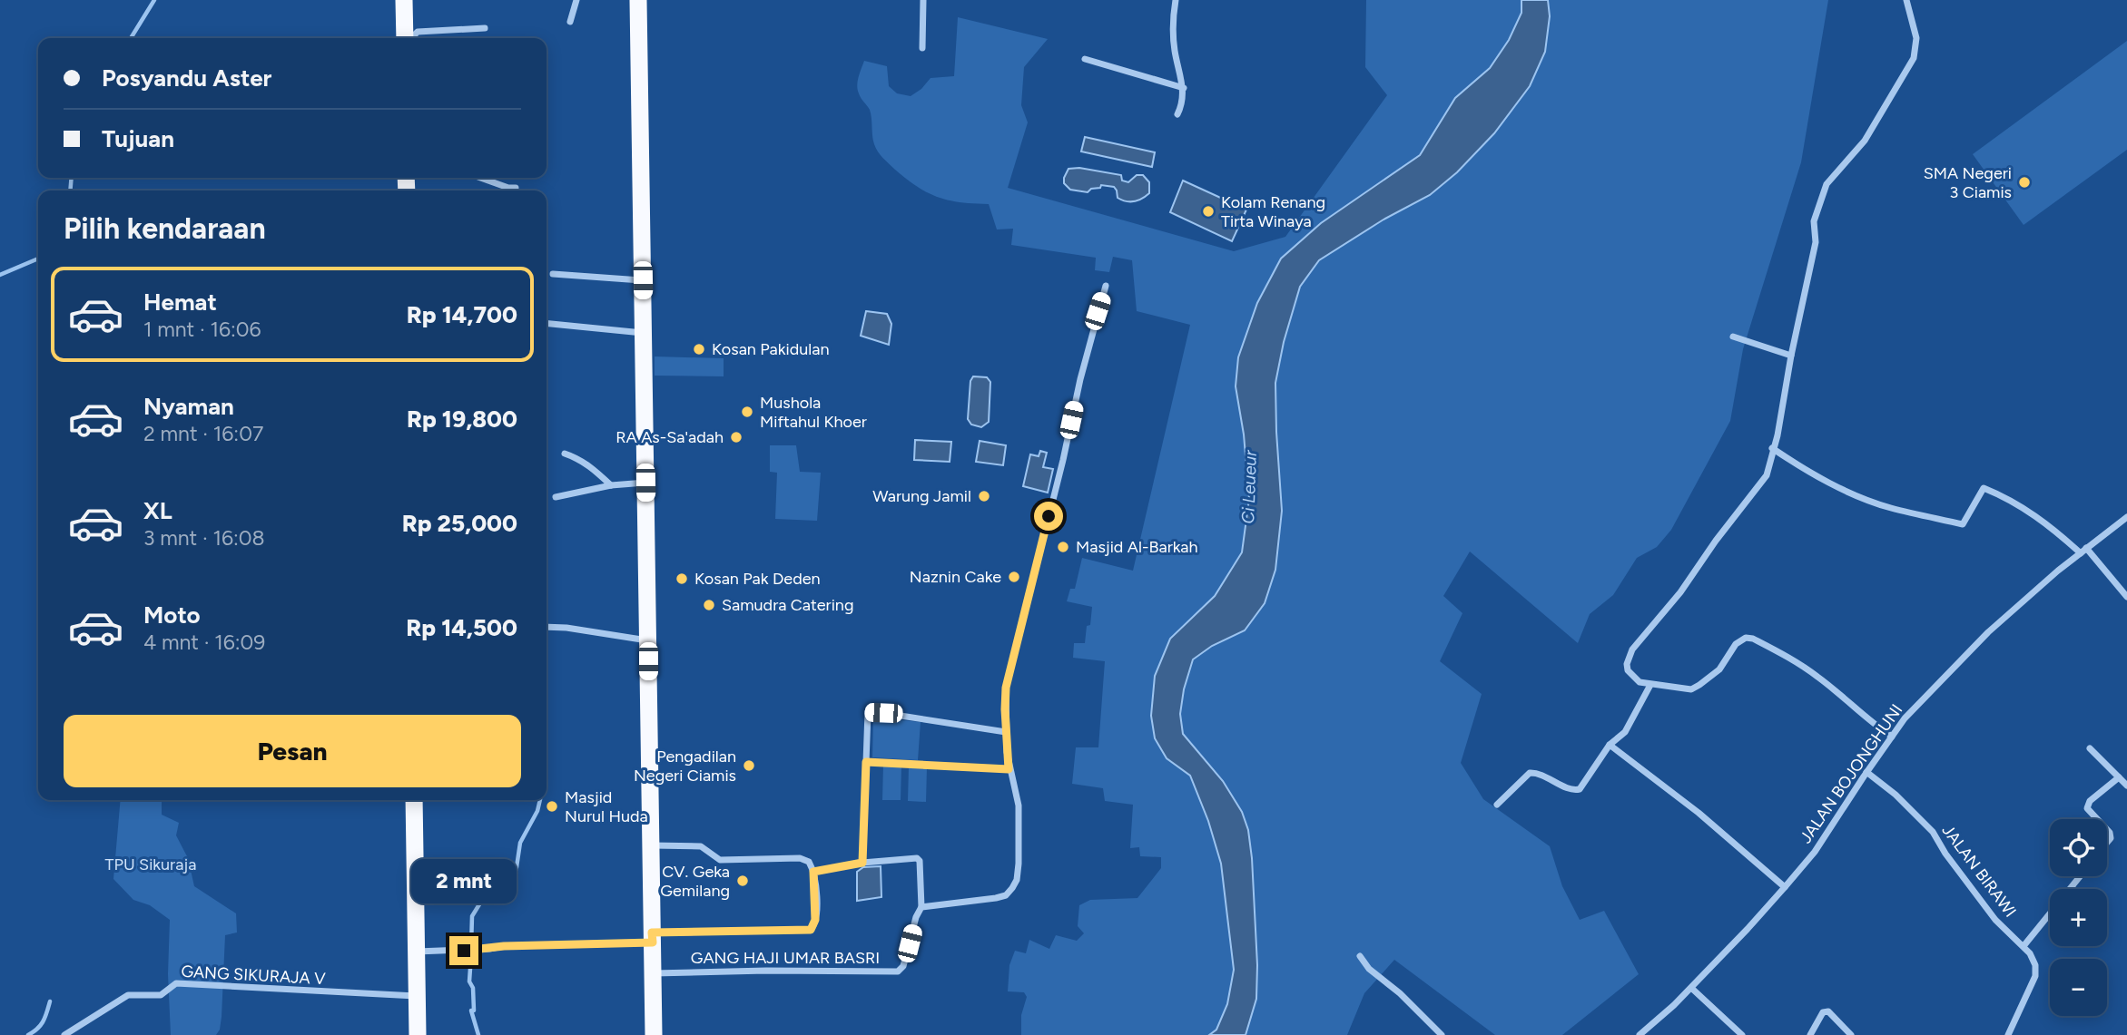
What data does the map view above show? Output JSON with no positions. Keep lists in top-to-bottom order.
{
  "streets": {
    "street": [
      "JALAN BOJONGHUNI",
      "JALAN BIRAWI",
      "GANG HAJI UMAR BASRI",
      "GANG SIKURAJA V"
    ]
  },
  "crossings": [
    ["JALAN BOJONGHUNI", "JALAN BIRAWI"]
  ],
  "water": ["Ci Leueur"],
  "parks": ["TPU Sikuraja"],
  "places": [
    "SMA Negeri 3 Ciamis",
    "Kolam Renang Tirta Winaya",
    "Kosan Pakidulan",
    "Mushola Miftahul Khoer",
    "RA As-Sa'adah",
    "Warung Jamil",
    "Masjid Al-Barkah",
    "Naznin Cake",
    "Kosan Pak Deden",
    "Samudra Catering",
    "Pengadilan Negeri Ciamis",
    "Masjid Nurul Huda",
    "CV. Geka Gemilang"
  ],
  "page": {
    "banner": ["Posyandu Aster", "Tujuan"],
    "heading": "Pilih kendaraan",
    "list": [
      {
        "name": "Hemat",
        "note": "1 mnt · 16:06",
        "value": "Rp 14,700"
      },
      {
        "name": "Nyaman",
        "note": "2 mnt · 16:07",
        "value": "Rp 19,800"
      },
      {
        "name": "XL",
        "note": "3 mnt · 16:08",
        "value": "Rp 25,000"
      },
      {
        "name": "Moto",
        "note": "4 mnt · 16:09",
        "value": "Rp 14,500"
      }
    ],
    "buttons": "Pesan",
    "map_buttons": ["+", "−"],
    "bubble": "2 mnt"
  }
}
